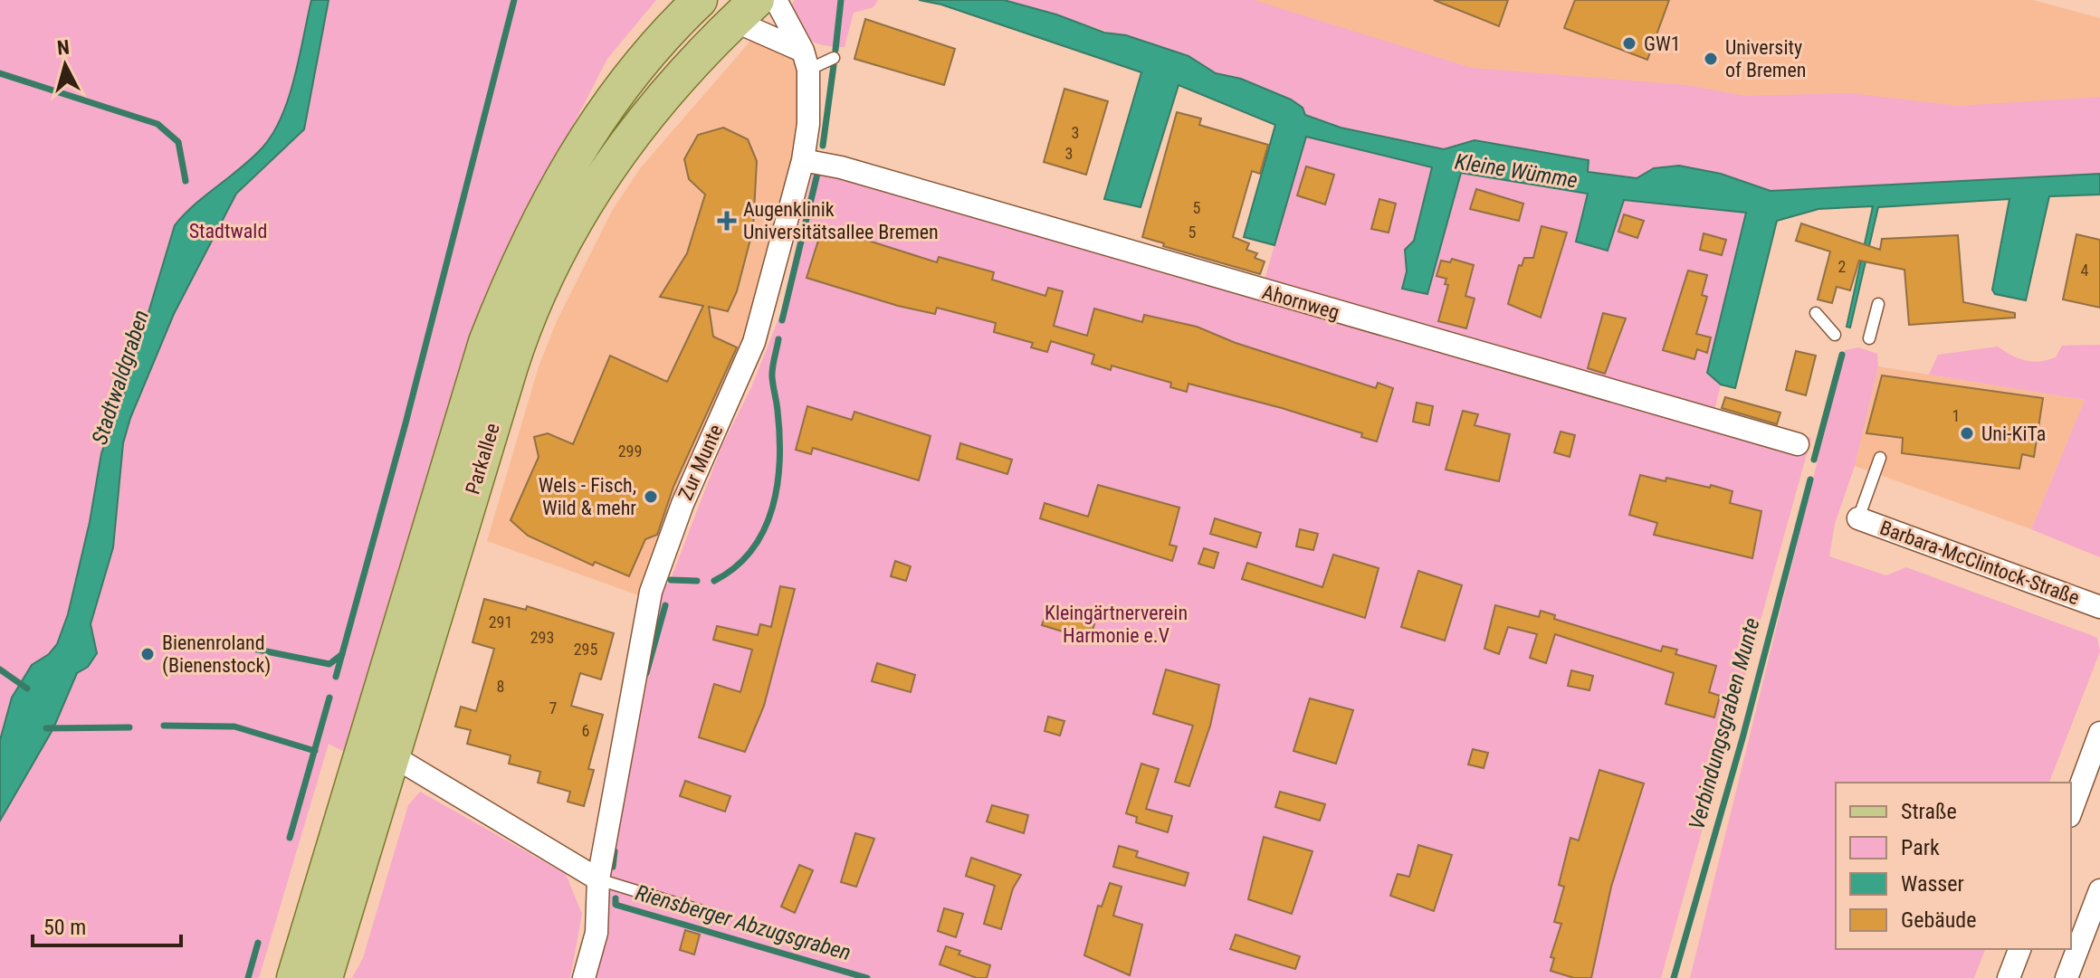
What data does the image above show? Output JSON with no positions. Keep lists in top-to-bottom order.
{
  "streets": {
    "main road": ["Parkallee"],
    "street": ["Ahornweg", "Zur Munte", "Barbara-McClintock-Straße"]
  },
  "crossings": [
    ["Ahornweg", "Zur Munte"]
  ],
  "water": [
    "Kleine Wümme",
    "Stadtwaldgraben",
    "Verbindungsgraben Munte",
    "Riensberger Abzugsgraben"
  ],
  "parks": ["Stadtwald", "Kleingärtnerverein Harmonie e.V"],
  "places": {
    "other": [
      "GW1",
      "University of Bremen",
      "Uni-KiTa",
      "Wels - Fisch, Wild & mehr",
      "Bienenroland (Bienenstock)"
    ],
    "health": ["Augenklinik Universitätsallee Bremen"]
  },
  "house_numbers": [
    "3",
    "3",
    "5",
    "5",
    "2",
    "4",
    "1",
    "299",
    "291",
    "293",
    "295",
    "8",
    "7",
    "6"
  ],
  "legend": [
    "Straße",
    "Park",
    "Wasser",
    "Gebäude"
  ],
  "scale_bar": "50 m",
  "north": "top"
}
